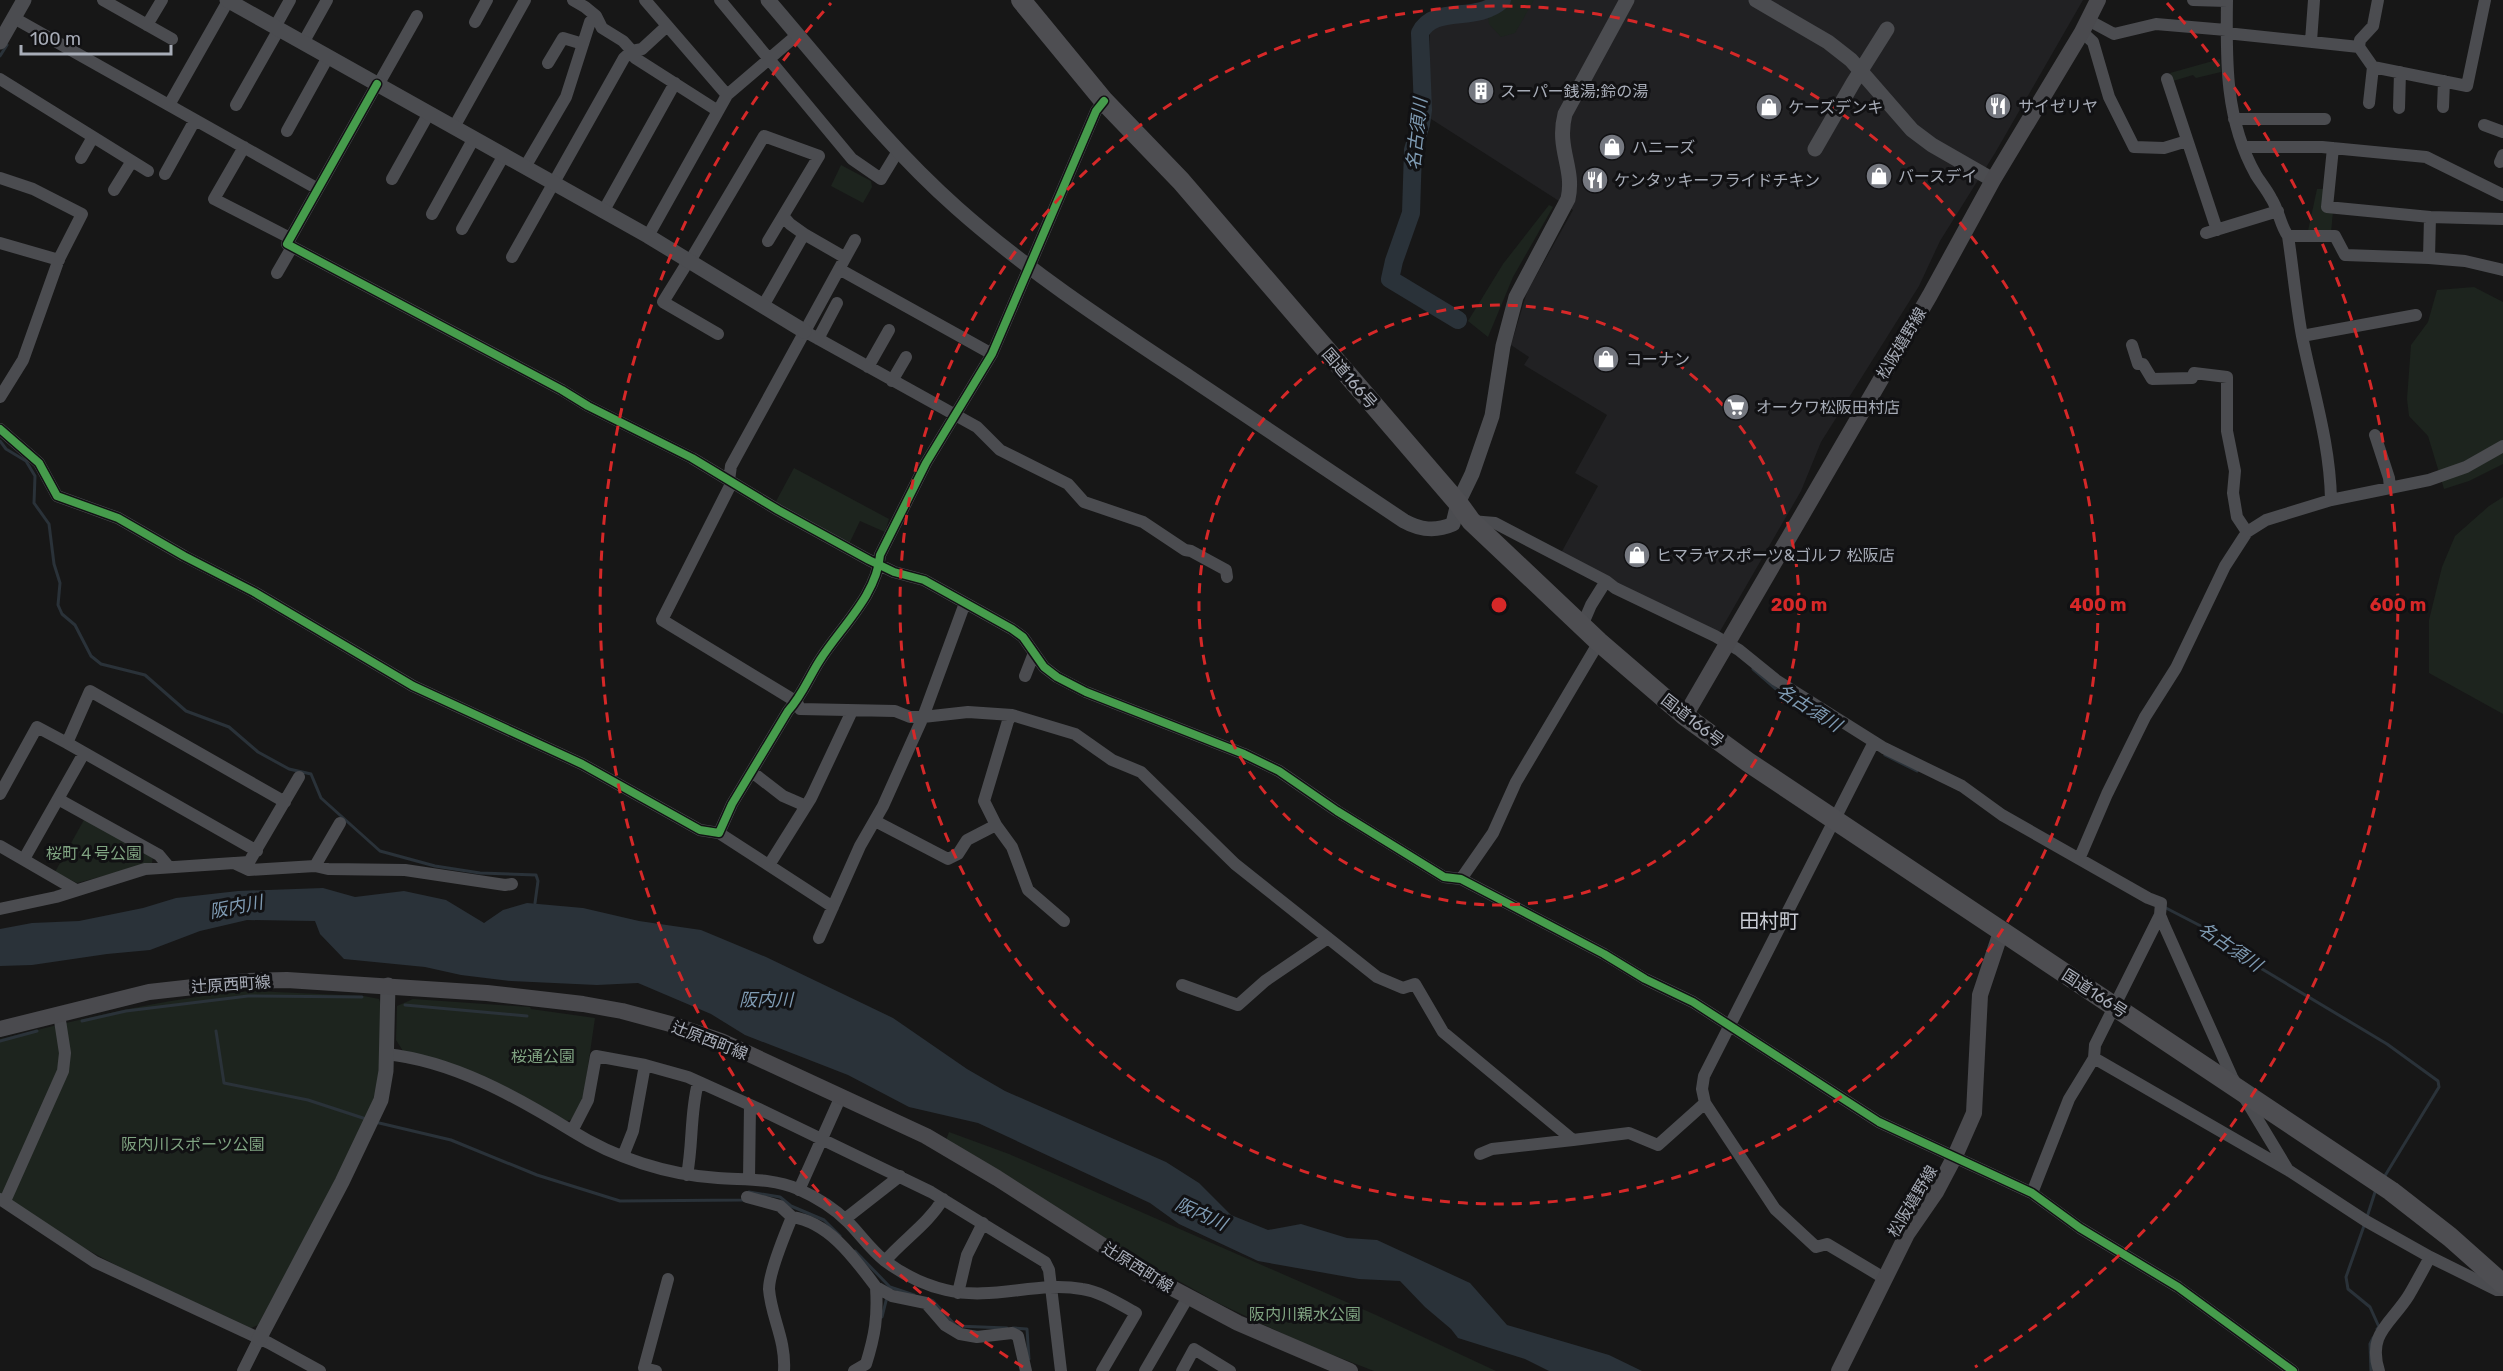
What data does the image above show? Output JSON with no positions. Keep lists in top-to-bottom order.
{
  "streets": {
    "highway": ["国道166号"],
    "main road": ["松阪嬉野線", "辻原西町線"]
  },
  "crossings": [
    ["松阪嬉野線", "国道166号"]
  ],
  "districts": ["田村町"],
  "water": ["名古須川", "阪内川"],
  "parks": [
    "桜町４号公園",
    "桜通公園",
    "阪内川スポーツ公園",
    "阪内川親水公園"
  ],
  "places": {
    "building": ["スーパー銭湯;鈴の湯"],
    "restaurant": ["サイゼリヤ", "ケンタッキーフライドチキン"],
    "shop": [
      "ケーズデンキ",
      "ハニーズ",
      "バースデイ",
      "コーナン",
      "ヒマラヤスポーツ&ゴルフ 松阪店"
    ],
    "supermarket": ["オークワ松阪田村店"]
  },
  "scale_bar": "100 m",
  "rings": ["200 m", "400 m", "600 m"]
}
